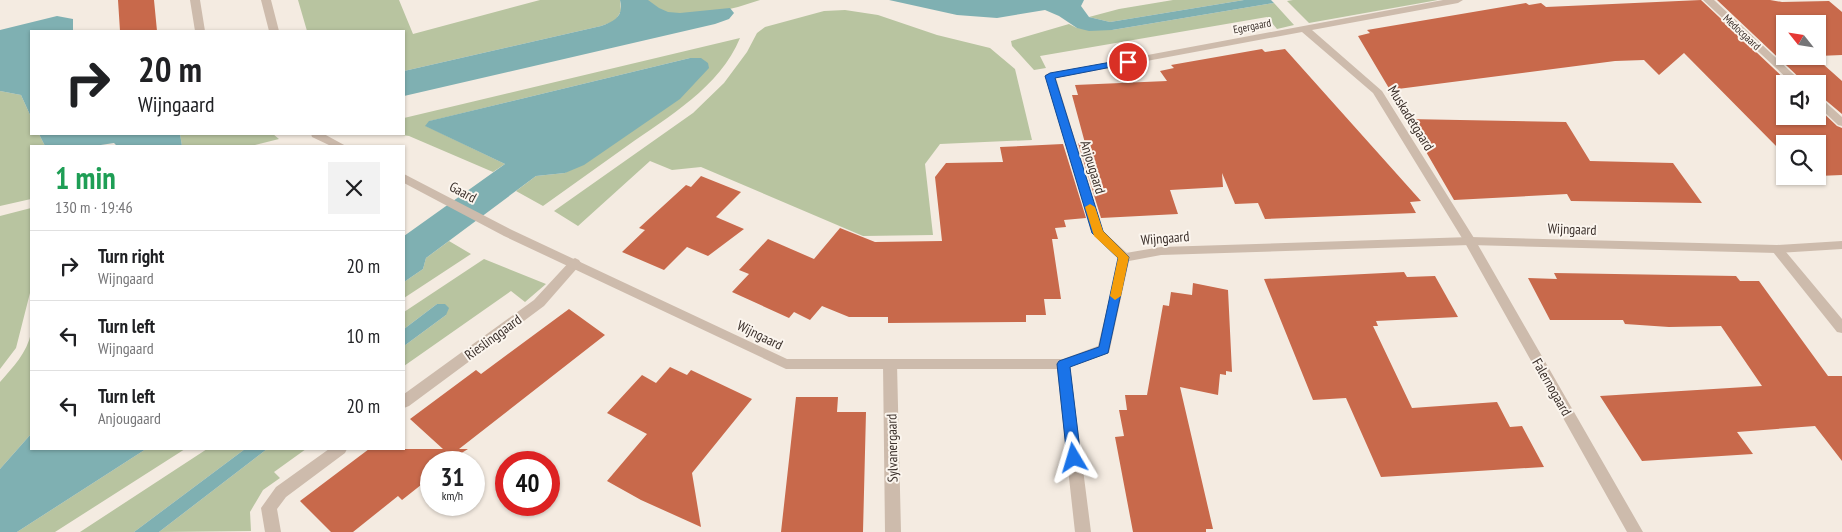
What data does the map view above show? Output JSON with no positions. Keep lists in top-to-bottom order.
{
  "streets": {
    "street": [
      "Egergaard",
      "Medocgaard",
      "Muskadetgaard",
      "Anjougaard",
      "Gaard",
      "Wijngaard",
      "Rieslinggaard",
      "Falernogaard",
      "Sylvanergaard"
    ]
  },
  "crossings": [
    ["Egergaard", "Muskadetgaard"],
    ["Egergaard", "Anjougaard"],
    ["Muskadetgaard", "Wijngaard"],
    ["Muskadetgaard", "Falernogaard"],
    ["Anjougaard", "Wijngaard"],
    ["Gaard", "Wijngaard"],
    ["Wijngaard", "Rieslinggaard"],
    ["Wijngaard", "Falernogaard"],
    ["Wijngaard", "Sylvanergaard"]
  ],
  "north": "top left",
  "page": {
    "turn": ["20 m", "Wijngaard"],
    "heading": ["1 min", "130 m · 19:46"],
    "list": [
      {
        "name": "Turn right",
        "note": "Wijngaard",
        "value": "20 m"
      },
      {
        "name": "Turn left",
        "note": "Wijngaard",
        "value": "10 m"
      },
      {
        "name": "Turn left",
        "note": "Anjougaard",
        "value": "20 m"
      }
    ],
    "speed": "31 km/h",
    "limit": "40"
  }
}
